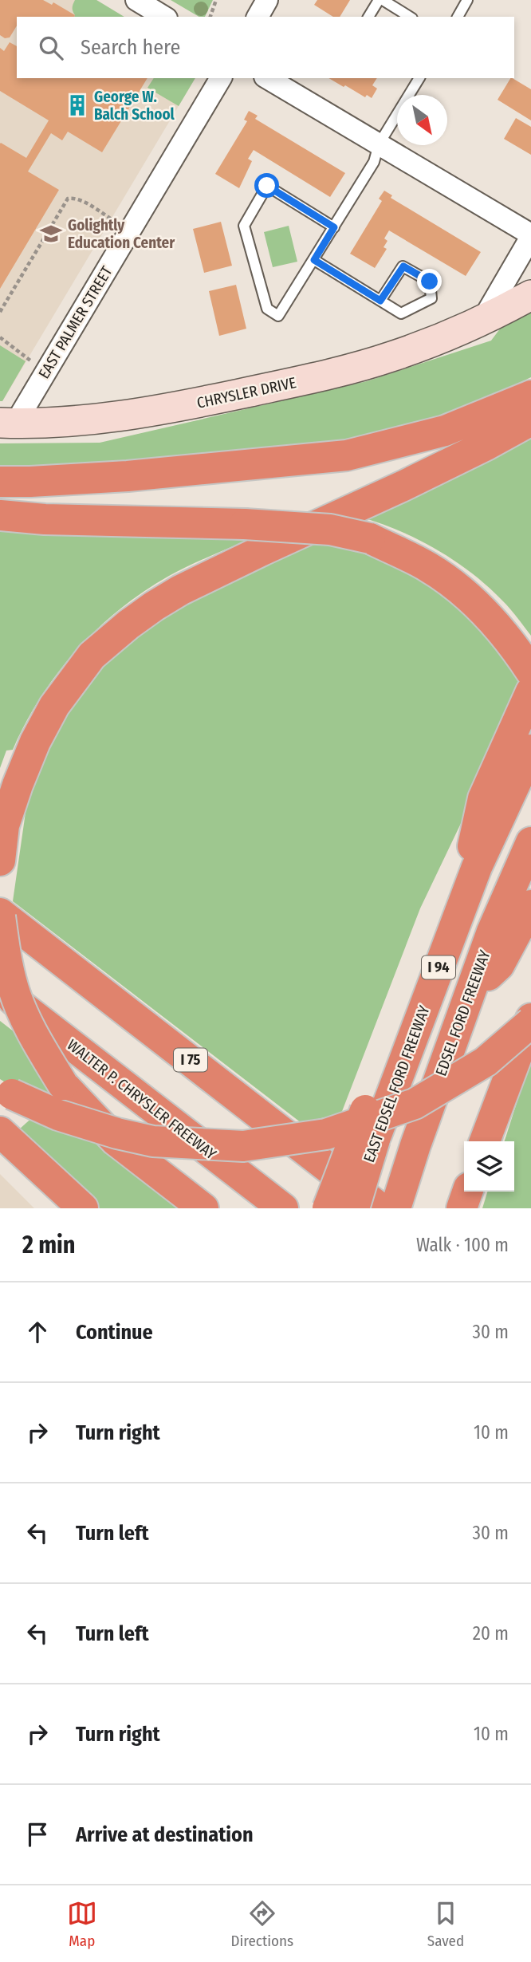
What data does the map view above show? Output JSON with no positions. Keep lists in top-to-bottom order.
{
  "streets": {
    "highway": [
      "I 94",
      "EDSEL FORD FREEWAY",
      "I 75",
      "EAST EDSEL FORD FREEWAY",
      "WALTER P. CHRYSLER FREEWAY"
    ],
    "street": ["EAST PALMER STREET", "CHRYSLER DRIVE"]
  },
  "crossings": [
    ["EAST PALMER STREET", "CHRYSLER DRIVE"],
    ["I 94", "EAST EDSEL FORD FREEWAY"]
  ],
  "places": {
    "building": ["George W. Balch School"],
    "school or university": ["Golightly Education Center"]
  },
  "north": "bottom right",
  "page": {
    "search": "Search here",
    "heading": ["2 min", "Walk · 100 m"],
    "list": [
      ["Continue", "30 m"],
      ["Turn right", "10 m"],
      ["Turn left", "30 m"],
      ["Turn left", "20 m"],
      ["Turn right", "10 m"],
      "Arrive at destination"
    ],
    "nav": ["Map", "Directions", "Saved"]
  }
}
